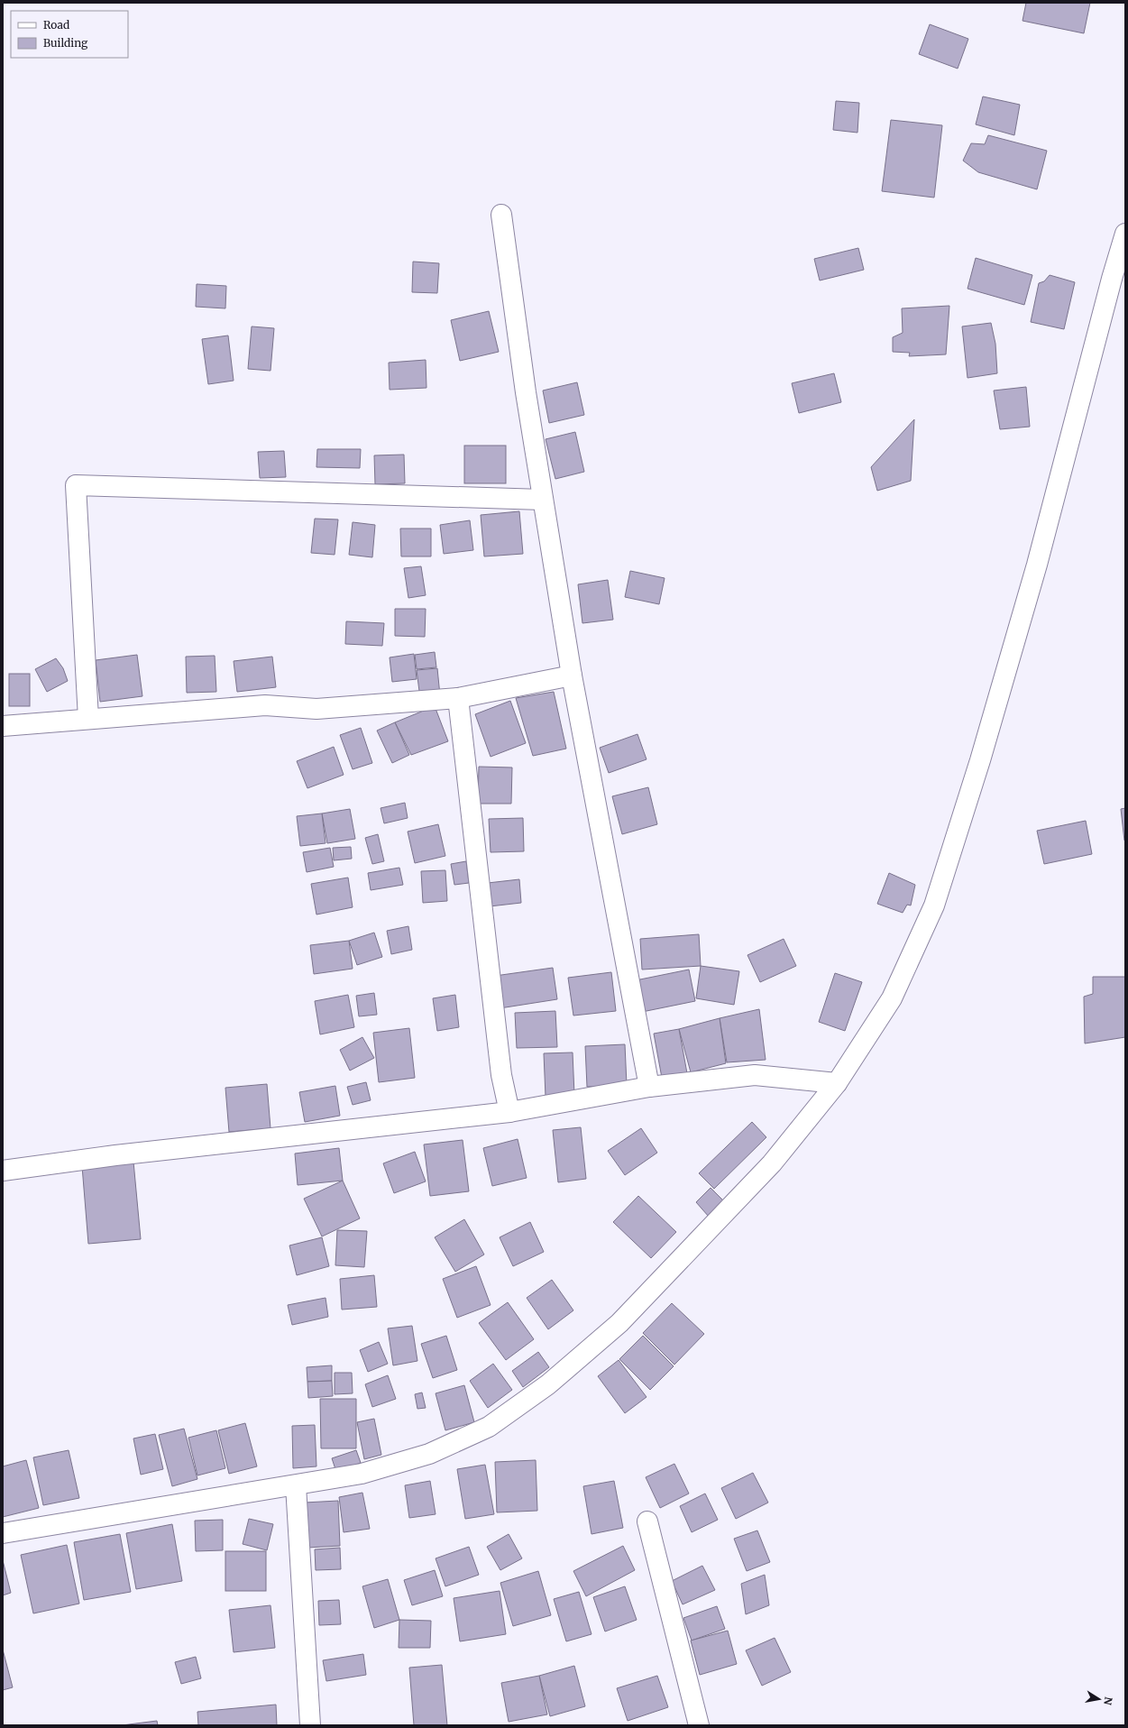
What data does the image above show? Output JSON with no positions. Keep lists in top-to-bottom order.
{
  "legend": ["Road", "Building"],
  "north": "right"
}
